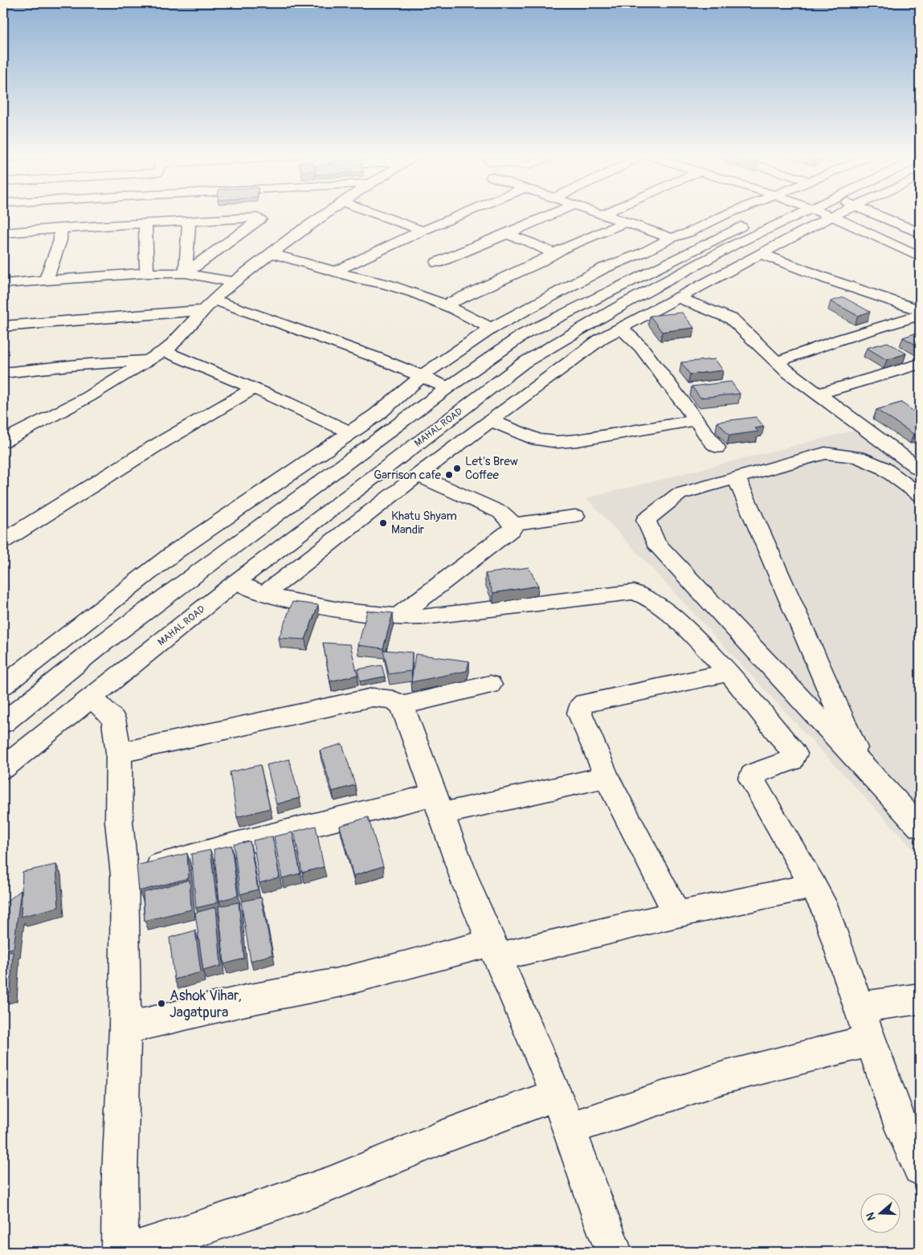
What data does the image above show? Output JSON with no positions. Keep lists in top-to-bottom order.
{
  "streets": {
    "street": ["MAHAL ROAD"]
  },
  "places": [
    "Let's Brew Coffee",
    "Garrison cafe",
    "Khatu Shyam Mandir",
    "Ashok Vihar, Jagatpura"
  ],
  "north": "left"
}
